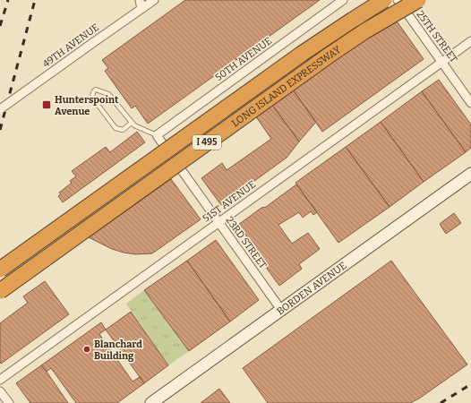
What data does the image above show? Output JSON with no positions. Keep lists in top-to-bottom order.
{
  "streets": {
    "highway": ["LONG ISLAND EXPRESSWAY", "I 495"],
    "main road": ["BORDEN AVENUE"],
    "street": [
      "25TH STREET",
      "49TH AVENUE",
      "50TH AVENUE",
      "51ST AVENUE",
      "23RD STREET"
    ]
  },
  "crossings": [
    ["25TH STREET", "51ST AVENUE"],
    ["50TH AVENUE", "23RD STREET"],
    ["51ST AVENUE", "23RD STREET"],
    ["23RD STREET", "BORDEN AVENUE"]
  ],
  "places": {
    "transit": ["Hunterspoint Avenue"],
    "other": ["Blanchard Building"]
  }
}
